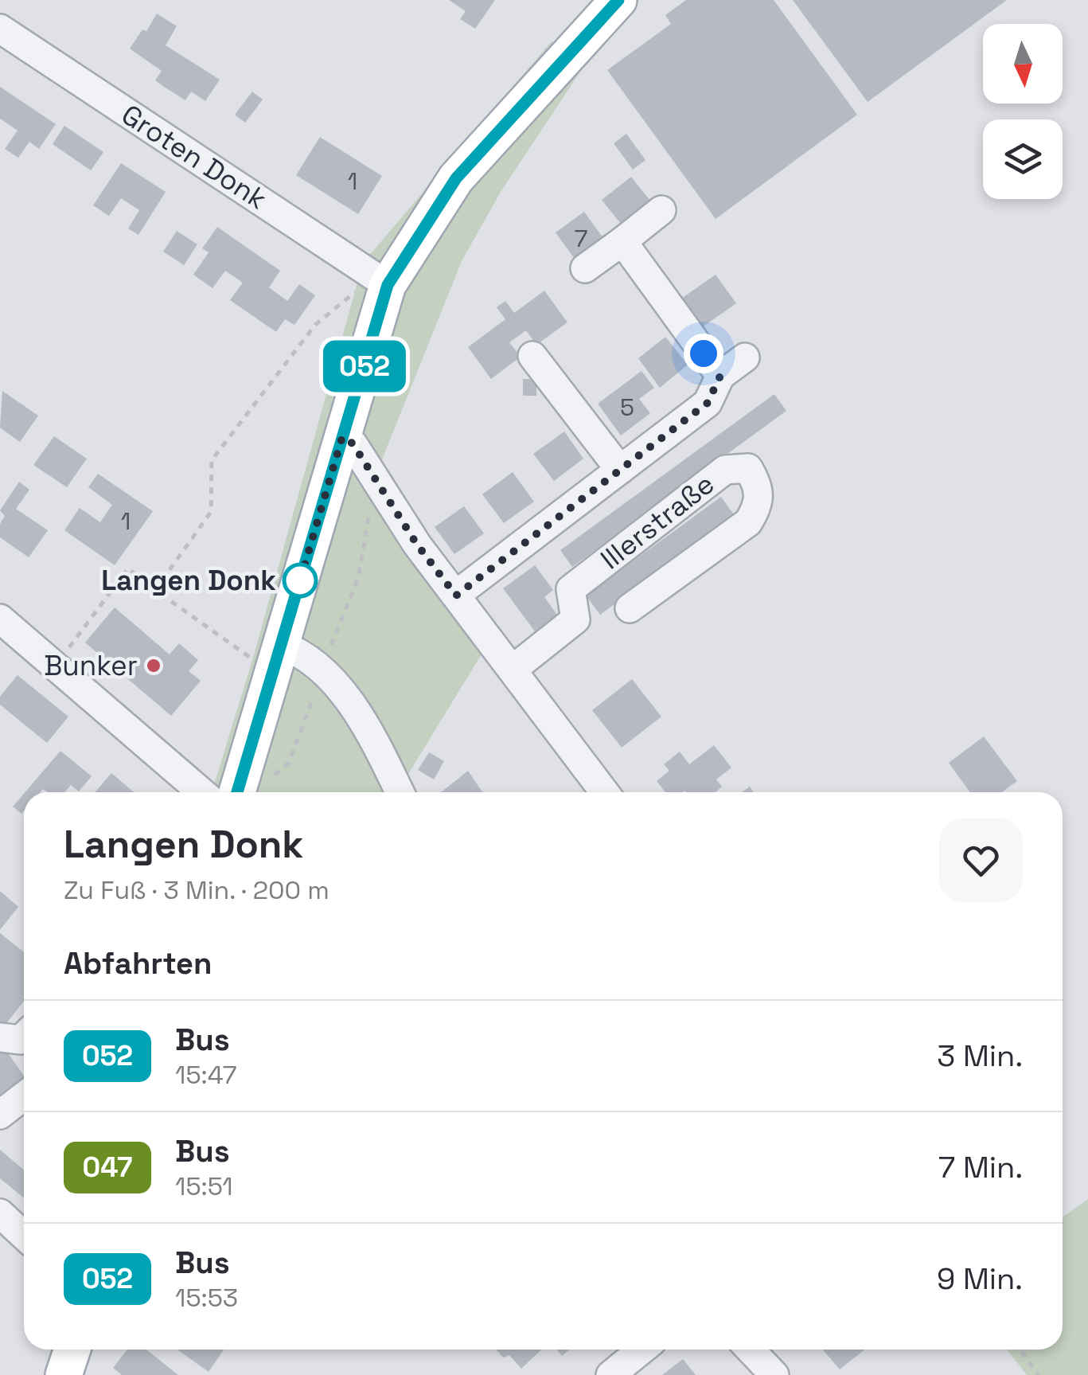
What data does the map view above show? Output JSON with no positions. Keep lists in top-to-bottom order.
{
  "streets": {
    "street": ["Groten Donk", "Illerstraße"]
  },
  "places": ["Langen Donk", "Bunker"],
  "lines": ["bus line 052"],
  "house_numbers": [
    "1",
    "7",
    "5",
    "1"
  ],
  "north": "bottom",
  "page": {
    "on_map": "052",
    "heading": [
      ["Langen Donk", "Zu Fuß · 3 Min. · 200 m"],
      "Abfahrten"
    ],
    "list": [
      {
        "mark": "052",
        "name": "Bus",
        "note": "15:47",
        "value": "3 Min."
      },
      {
        "mark": "047",
        "name": "Bus",
        "note": "15:51",
        "value": "7 Min."
      },
      {
        "mark": "052",
        "name": "Bus",
        "note": "15:53",
        "value": "9 Min."
      }
    ]
  }
}
